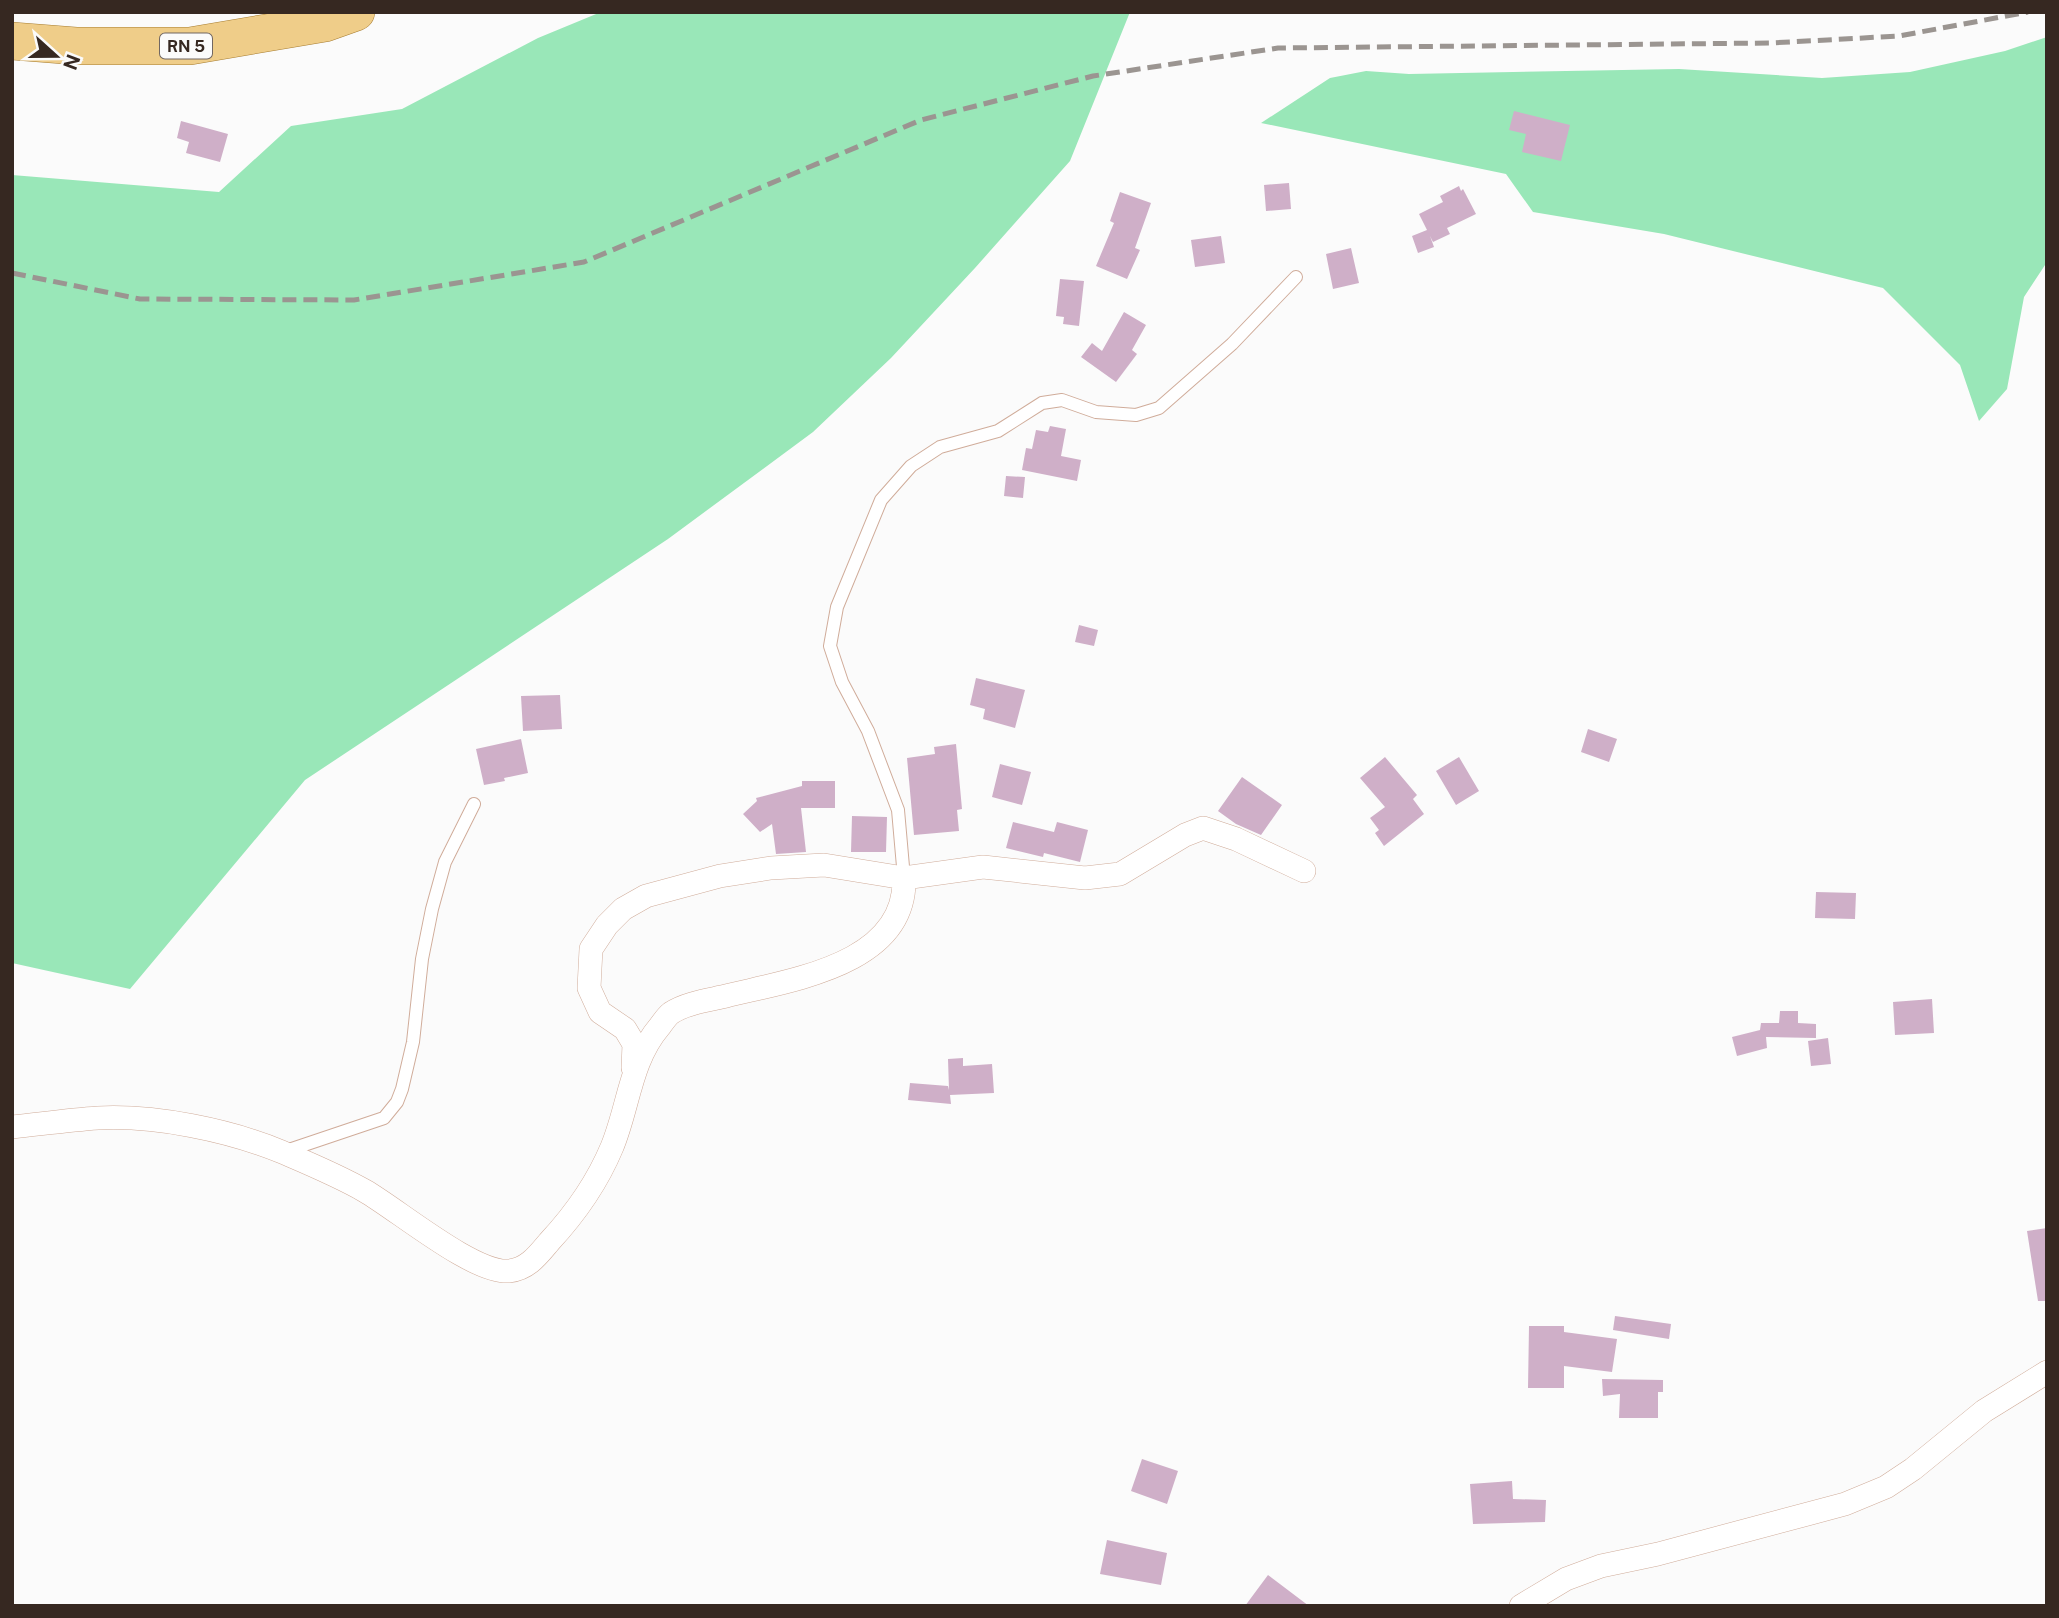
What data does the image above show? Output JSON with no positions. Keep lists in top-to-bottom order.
{
  "streets": {
    "main road": ["RN 5"]
  },
  "north": "right"
}
